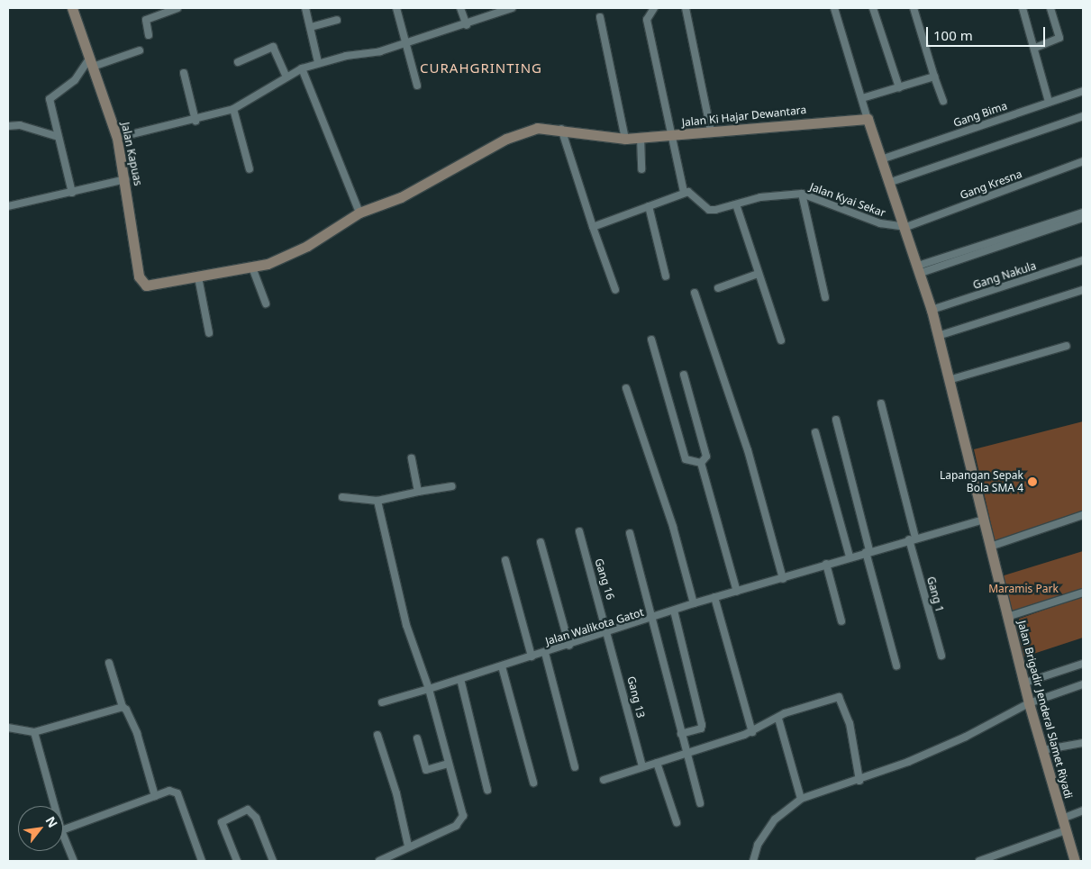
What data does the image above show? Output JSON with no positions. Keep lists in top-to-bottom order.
{
  "streets": {
    "main road": ["Jalan Ki Hajar Dewantara", "Jalan Kapuas", "Jalan Brigadir Jenderal Slamet Riyadi"],
    "street": [
      "Gang Bima",
      "Gang Kresna",
      "Jalan Kyai Sekar",
      "Gang Nakula",
      "Gang 16",
      "Gang 1",
      "Jalan Walikota Gatot",
      "Gang 13"
    ]
  },
  "crossings": [
    ["Jalan Ki Hajar Dewantara", "Jalan Kapuas"],
    ["Gang Kresna", "Jalan Kyai Sekar"],
    ["Gang 16", "Jalan Walikota Gatot"],
    ["Gang 16", "Gang 13"],
    ["Gang 1", "Jalan Walikota Gatot"],
    ["Jalan Walikota Gatot", "Gang 13"]
  ],
  "districts": ["CURAHGRINTING"],
  "parks": ["Maramis Park"],
  "places": ["Lapangan Sepak Bola SMA 4"],
  "scale_bar": "100 m",
  "north": "top right"
}
